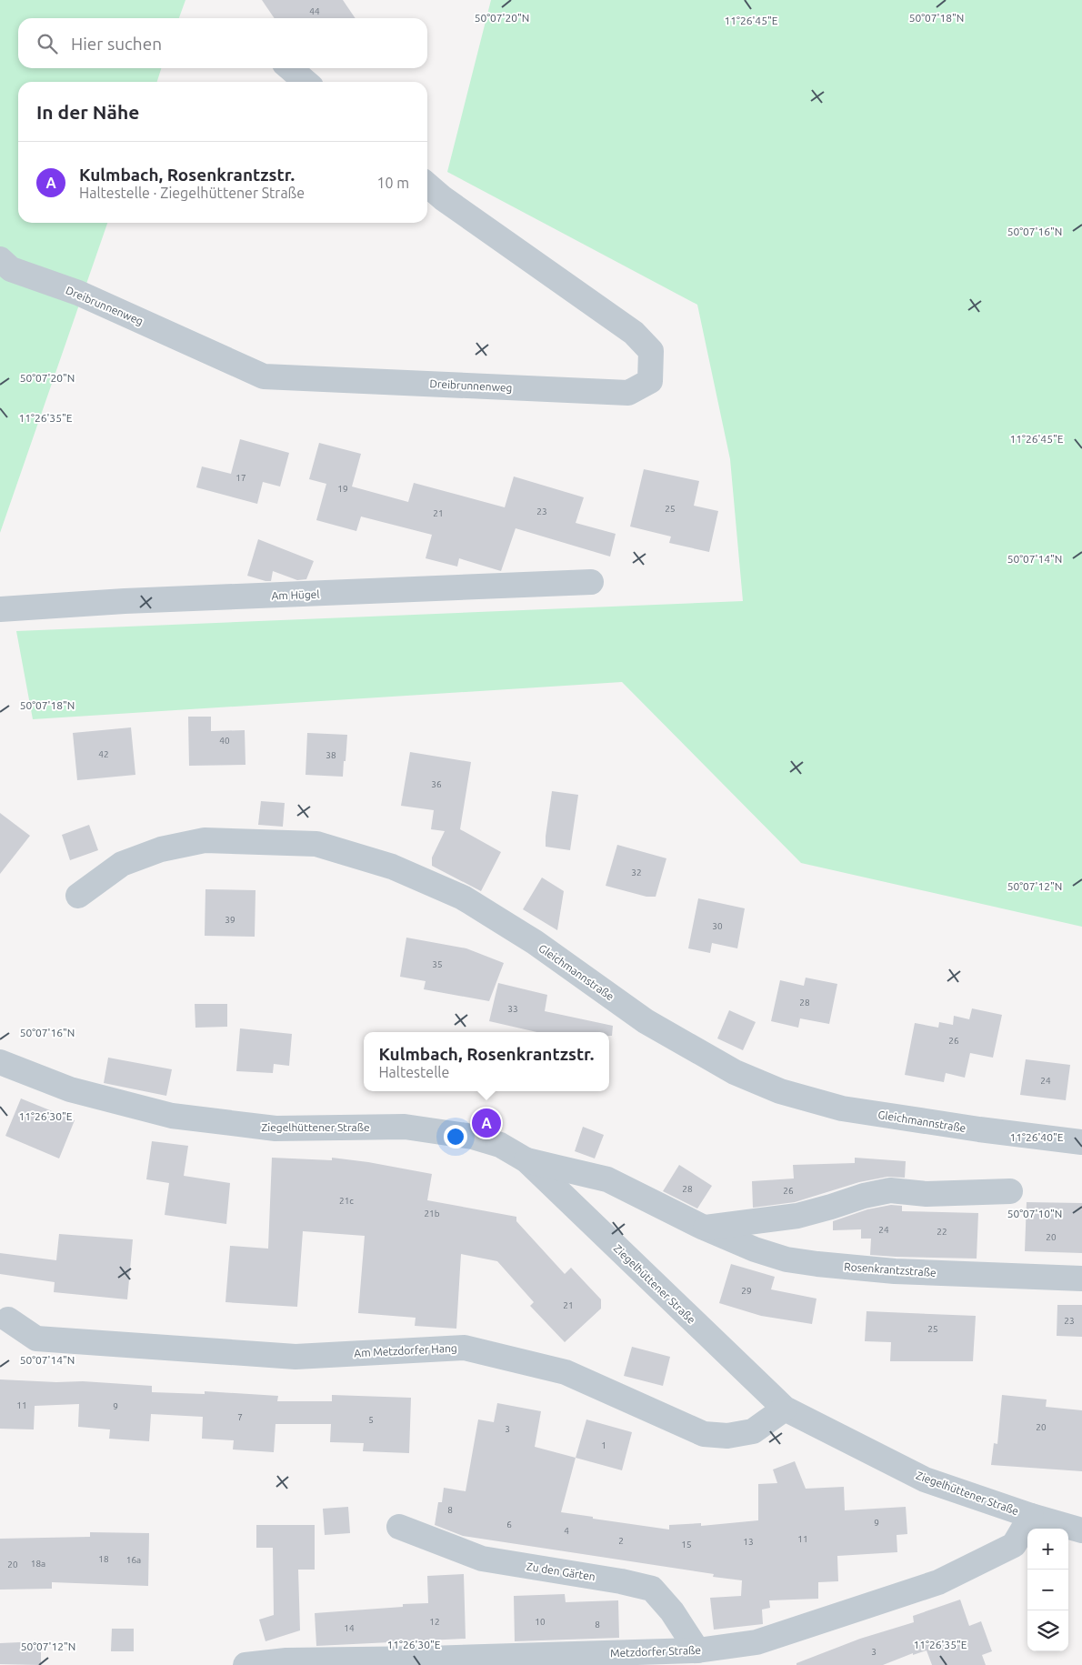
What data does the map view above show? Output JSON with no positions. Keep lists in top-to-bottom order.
{
  "streets": {
    "street": [
      "Dreibrunnenweg",
      "Am Hügel",
      "Gleichmannstraße",
      "Ziegelhüttener Straße",
      "Rosenkrantzstraße",
      "Am Metzdorfer Hang",
      "Zu den Gärten",
      "Metzdorfer Straße"
    ]
  },
  "crossings": [
    ["Ziegelhüttener Straße", "Rosenkrantzstraße"],
    ["Ziegelhüttener Straße", "Am Metzdorfer Hang"],
    ["Ziegelhüttener Straße", "Metzdorfer Straße"],
    ["Zu den Gärten", "Metzdorfer Straße"]
  ],
  "house_numbers": [
    "44",
    "17",
    "19",
    "25",
    "23",
    "21",
    "40",
    "42",
    "38",
    "36",
    "32",
    "39",
    "30",
    "35",
    "28",
    "33",
    "26",
    "24",
    "28",
    "26",
    "21c",
    "21b",
    "24",
    "22",
    "20",
    "29",
    "21",
    "23",
    "25",
    "11",
    "9",
    "7",
    "5",
    "20",
    "3",
    "1",
    "8",
    "9",
    "6",
    "4",
    "11",
    "2",
    "13",
    "15",
    "18",
    "16a",
    "18a",
    "20",
    "12",
    "10",
    "8",
    "14",
    "3"
  ],
  "page": {
    "search": "Hier suchen",
    "heading": "In der Nähe",
    "list": [
      {
        "mark": "A",
        "name": "Kulmbach, Rosenkrantzstr.",
        "note": "Haltestelle · Ziegelhüttener Straße",
        "value": "10 m"
      }
    ],
    "popup": ["Kulmbach, Rosenkrantzstr.", "Haltestelle"],
    "pins": "A",
    "map_buttons": ["+", "−"]
  },
  "coordinates": [
    "50°07'20\"N",
    "50°07'18\"N",
    "11°26'45\"E",
    "50°07'16\"N",
    "11°26'35\"E",
    "50°07'14\"N",
    "50°07'12\"N",
    "11°26'30\"E",
    "11°26'40\"E",
    "50°07'10\"N"
  ]
}
